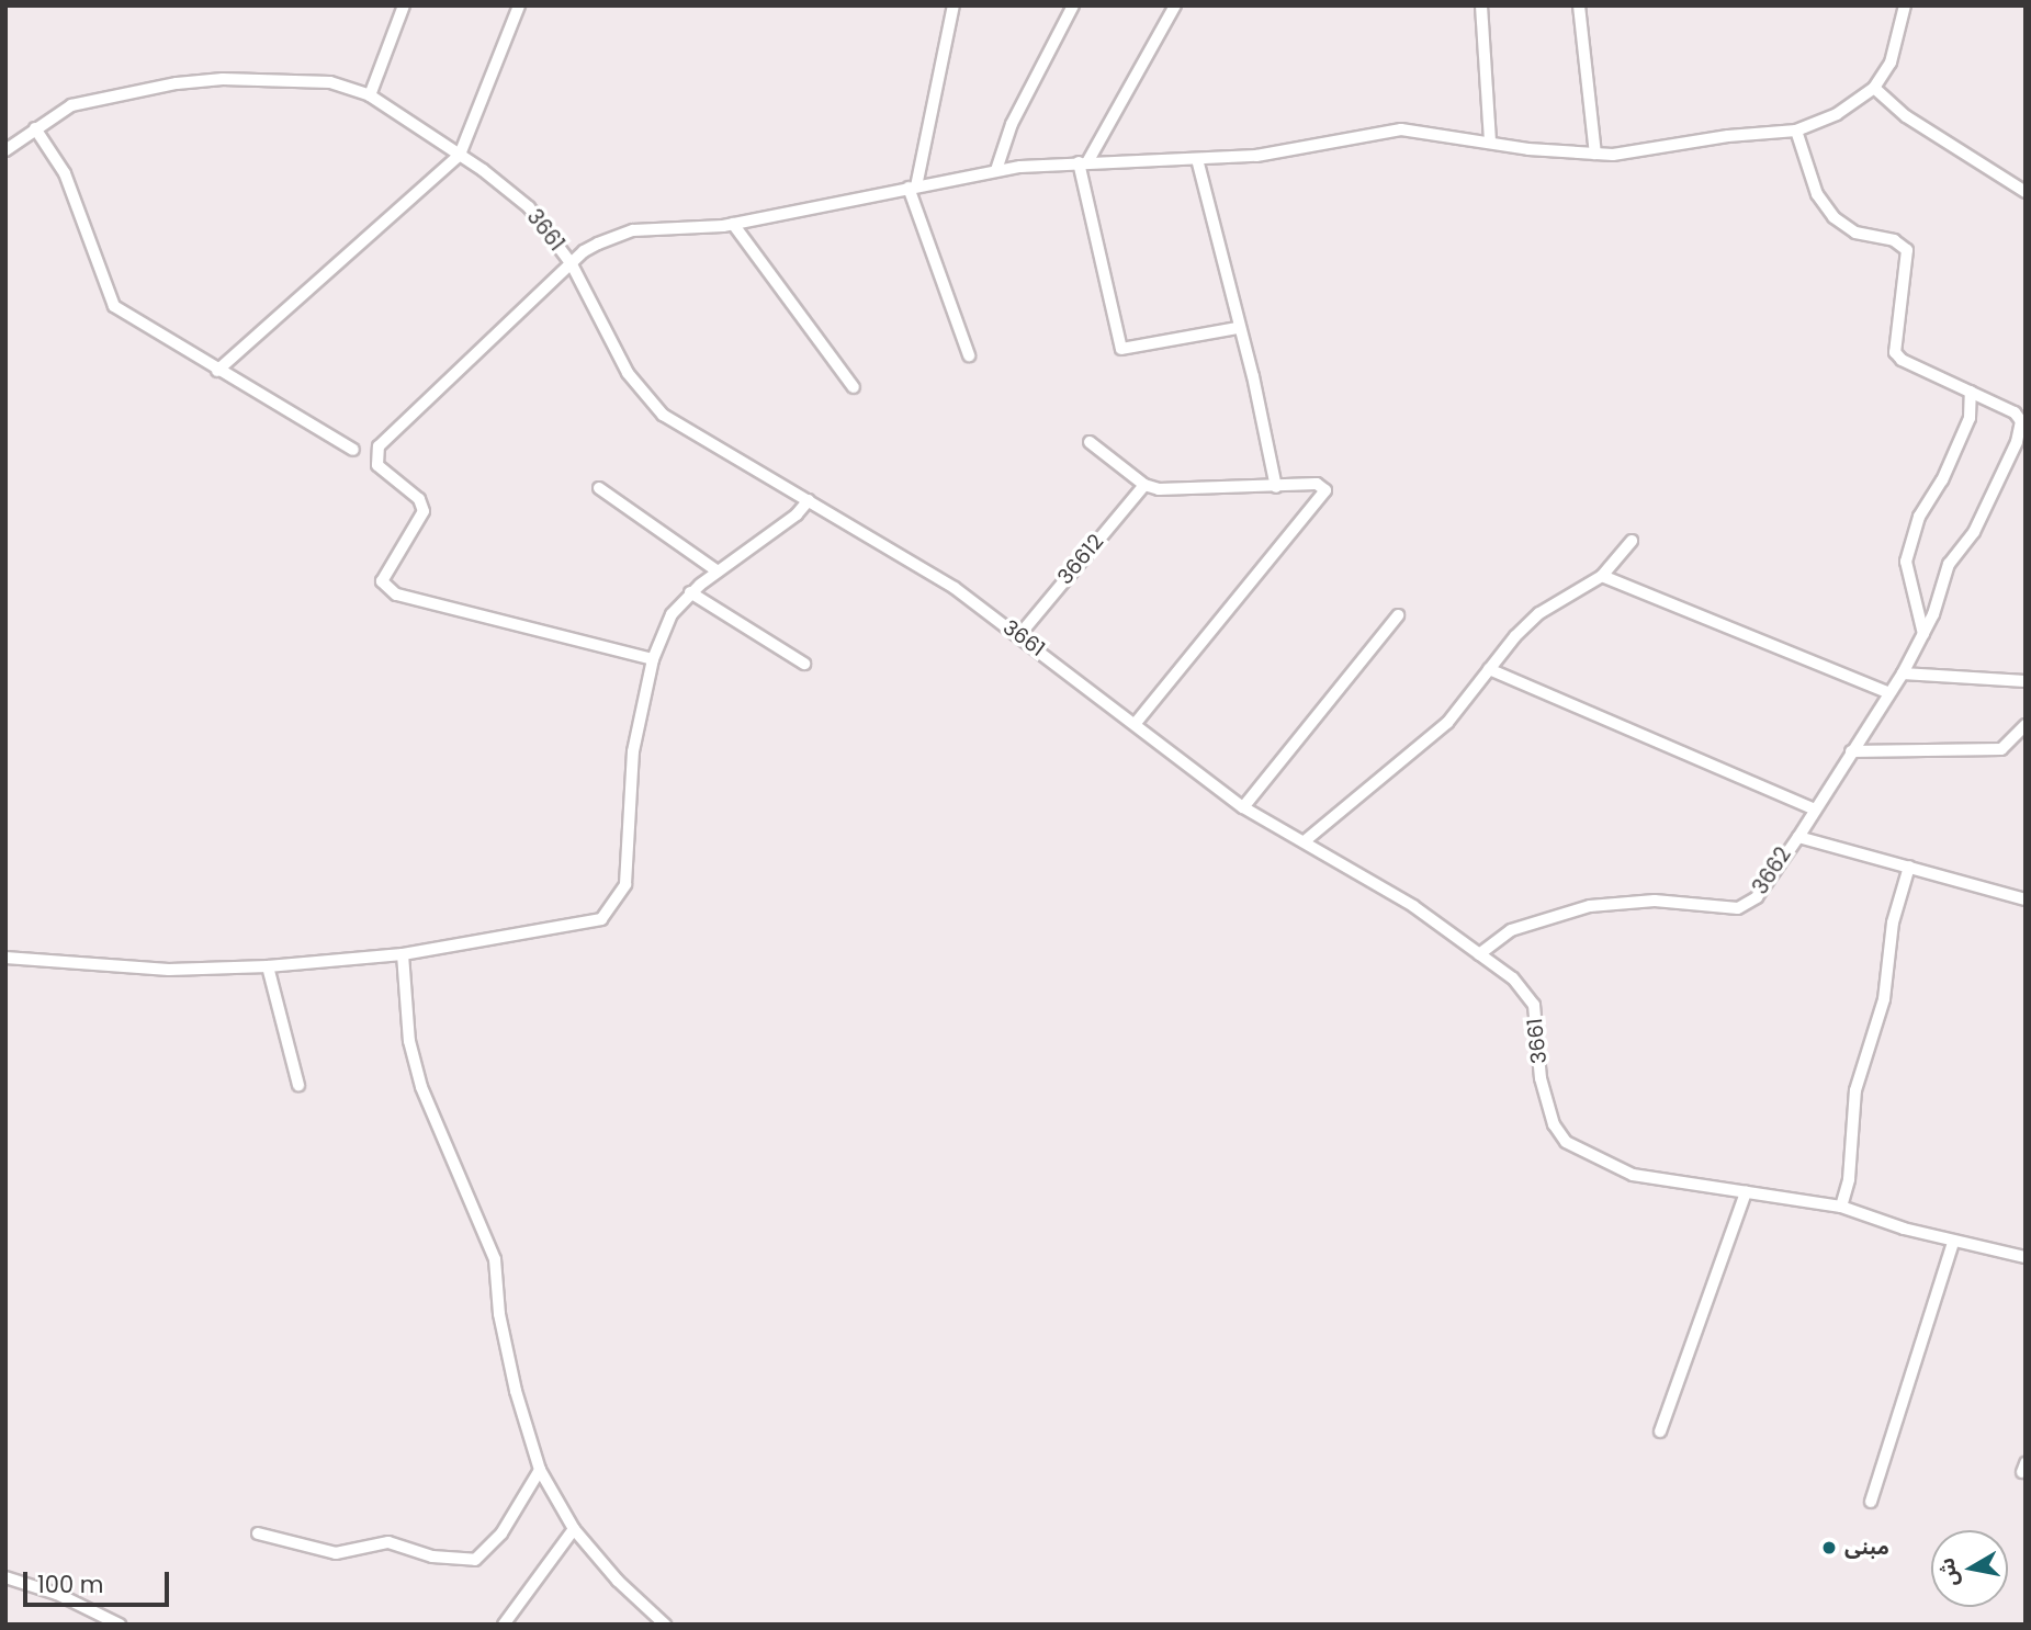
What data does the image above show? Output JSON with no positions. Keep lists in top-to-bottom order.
{
  "streets": {
    "street": ["3661", "36612", "3662"]
  },
  "crossings": [
    ["3661", "36612"],
    ["3661", "3662"]
  ],
  "places": ["مبنى"],
  "scale_bar": "100 m",
  "north": "left"
}
